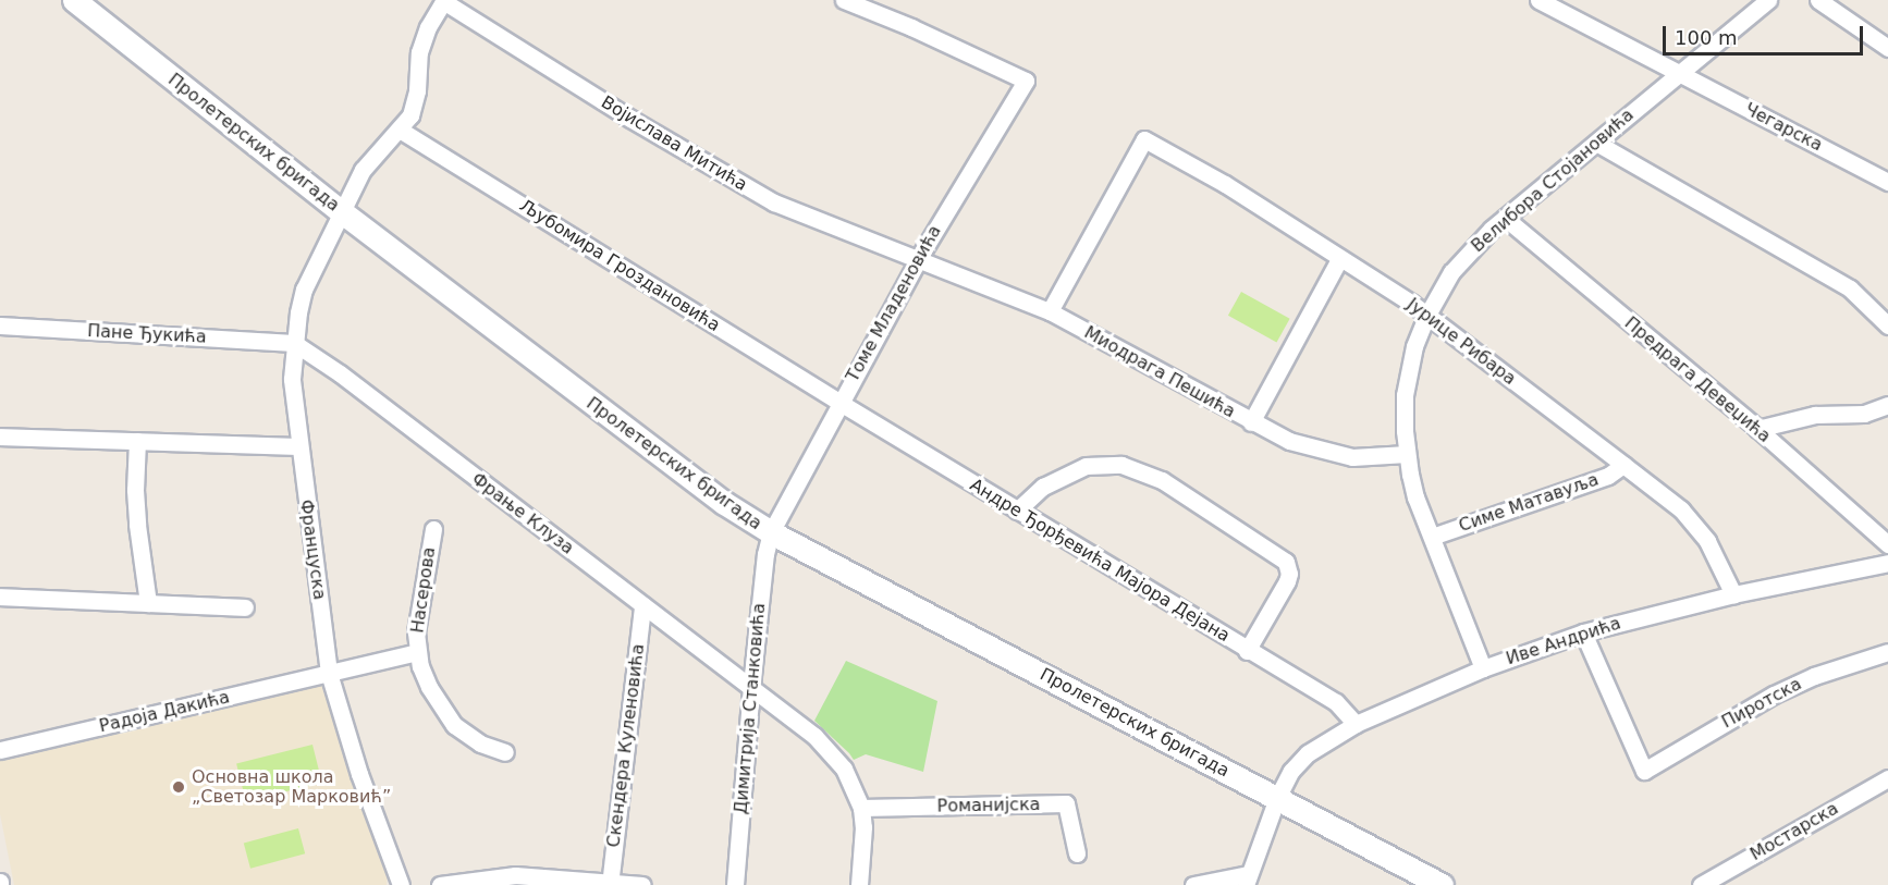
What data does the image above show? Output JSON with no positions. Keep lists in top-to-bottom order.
{
  "streets": {
    "street": [
      "Чегарска",
      "Пролетерских бригада",
      "Војислава Митића",
      "Велибора Стојановића",
      "Љубомира Гроздановића",
      "Томе Младеновића",
      "Пане Ђукића",
      "Јурице Рибара",
      "Миодрага Пешића",
      "Предрага Девеџића",
      "Симе Матавуља",
      "Фрање Клуза",
      "Француска",
      "Андре Ђорђевића Мајора Дејана",
      "Насерова",
      "Иве Андрића",
      "Пиротска",
      "Димитрија Станковића",
      "Радоја Дакића",
      "Скендера Куленовића",
      "Романијска",
      "Мостарска"
    ]
  },
  "crossings": [
    ["Чегарска", "Велибора Стојановића"],
    ["Пролетерских бригада", "Томе Младеновића"],
    ["Пролетерских бригада", "Француска"],
    ["Пролетерских бригада", "Иве Андрића"],
    ["Пролетерских бригада", "Димитрија Станковића"],
    ["Војислава Митића", "Томе Младеновића"],
    ["Војислава Митића", "Миодрага Пешића"],
    ["Војислава Митића", "Француска"],
    ["Велибора Стојановића", "Јурице Рибара"],
    ["Велибора Стојановића", "Миодрага Пешића"],
    ["Велибора Стојановића", "Предрага Девеџића"],
    ["Велибора Стојановића", "Симе Матавуља"],
    ["Велибора Стојановића", "Иве Андрића"],
    ["Љубомира Гроздановића", "Томе Младеновића"],
    ["Љубомира Гроздановића", "Француска"],
    ["Љубомира Гроздановића", "Андре Ђорђевића Мајора Дејана"],
    ["Томе Младеновића", "Миодрага Пешића"],
    ["Томе Младеновића", "Андре Ђорђевића Мајора Дејана"],
    ["Томе Младеновића", "Димитрија Станковића"],
    ["Пане Ђукића", "Фрање Клуза"],
    ["Пане Ђукића", "Француска"],
    ["Јурице Рибара", "Миодрага Пешића"],
    ["Јурице Рибара", "Симе Матавуља"],
    ["Јурице Рибара", "Иве Андрића"],
    ["Фрање Клуза", "Француска"],
    ["Фрање Клуза", "Димитрија Станковића"],
    ["Фрање Клуза", "Скендера Куленовића"],
    ["Фрање Клуза", "Романијска"],
    ["Француска", "Насерова"],
    ["Француска", "Радоја Дакића"],
    ["Андре Ђорђевића Мајора Дејана", "Иве Андрића"],
    ["Насерова", "Радоја Дакића"],
    ["Иве Андрића", "Пиротска"]
  ],
  "places": ["Основна школа „Светозар Марковић”"],
  "scale_bar": "100 m"
}
